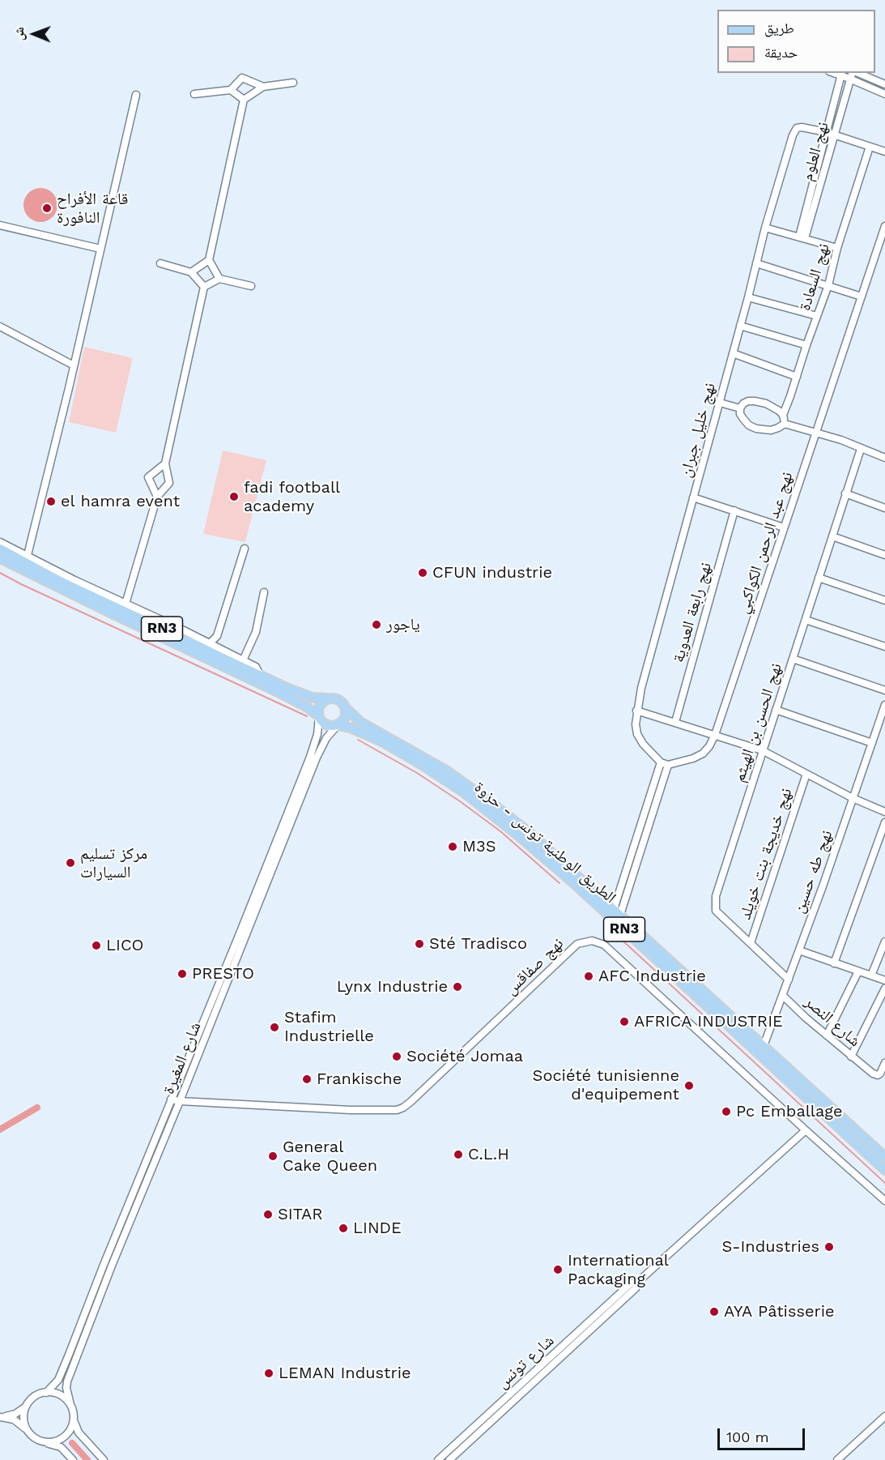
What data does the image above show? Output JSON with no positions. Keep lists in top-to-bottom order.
{
  "streets": {
    "main road": ["RN3", "الطريق الوطنية تونس - حزوة"],
    "street": [
      "نهج العلوم",
      "نهج السعادة",
      "نهج خليل جبران",
      "نهج عبد الرحمن الكواكبي",
      "نهج رابعة العدوية",
      "نهج الحسن بن الهيثم",
      "نهج خديجة بنت خويلد",
      "نهج طه حسين",
      "نهج صفاقس",
      "شارع النصر",
      "شارع المغيرة",
      "شارع تونس"
    ]
  },
  "crossings": [
    ["نهج العلوم", "نهج خليل جبران"],
    ["نهج السعادة", "نهج خليل جبران"],
    ["نهج خليل جبران", "نهج عبد الرحمن الكواكبي"],
    ["RN3", "الطريق الوطنية تونس - حزوة"],
    ["RN3", "شارع المغيرة"],
    ["نهج الحسن بن الهيثم", "نهج خديجة بنت خويلد"],
    ["نهج الحسن بن الهيثم", "نهج طه حسين"],
    ["الطريق الوطنية تونس - حزوة", "نهج طه حسين"],
    ["الطريق الوطنية تونس - حزوة", "شارع المغيرة"],
    ["نهج طه حسين", "شارع النصر"],
    ["نهج صفاقس", "شارع المغيرة"],
    ["نهج صفاقس", "شارع تونس"]
  ],
  "places": [
    "قاعة الأفراح النافورة",
    "fadi football academy",
    "el hamra event",
    "CFUN industrie",
    "ياجور",
    "M3S",
    "مركز تسليم السيارات",
    "Sté Tradisco",
    "LICO",
    "PRESTO",
    "AFC Industrie",
    "Lynx Industrie",
    "AFRICA INDUSTRIE",
    "Stafim Industrielle",
    "Société Jomaa",
    "Frankische",
    "Société tunisienne d'equipement",
    "Pc Emballage",
    "C.L.H",
    "General Cake Queen",
    "SITAR",
    "LINDE",
    "S-Industries",
    "International Packaging",
    "AYA Pâtisserie",
    "LEMAN Industrie"
  ],
  "legend": ["طريق", "حديقة"],
  "scale_bar": "100 m",
  "north": "left"
}
